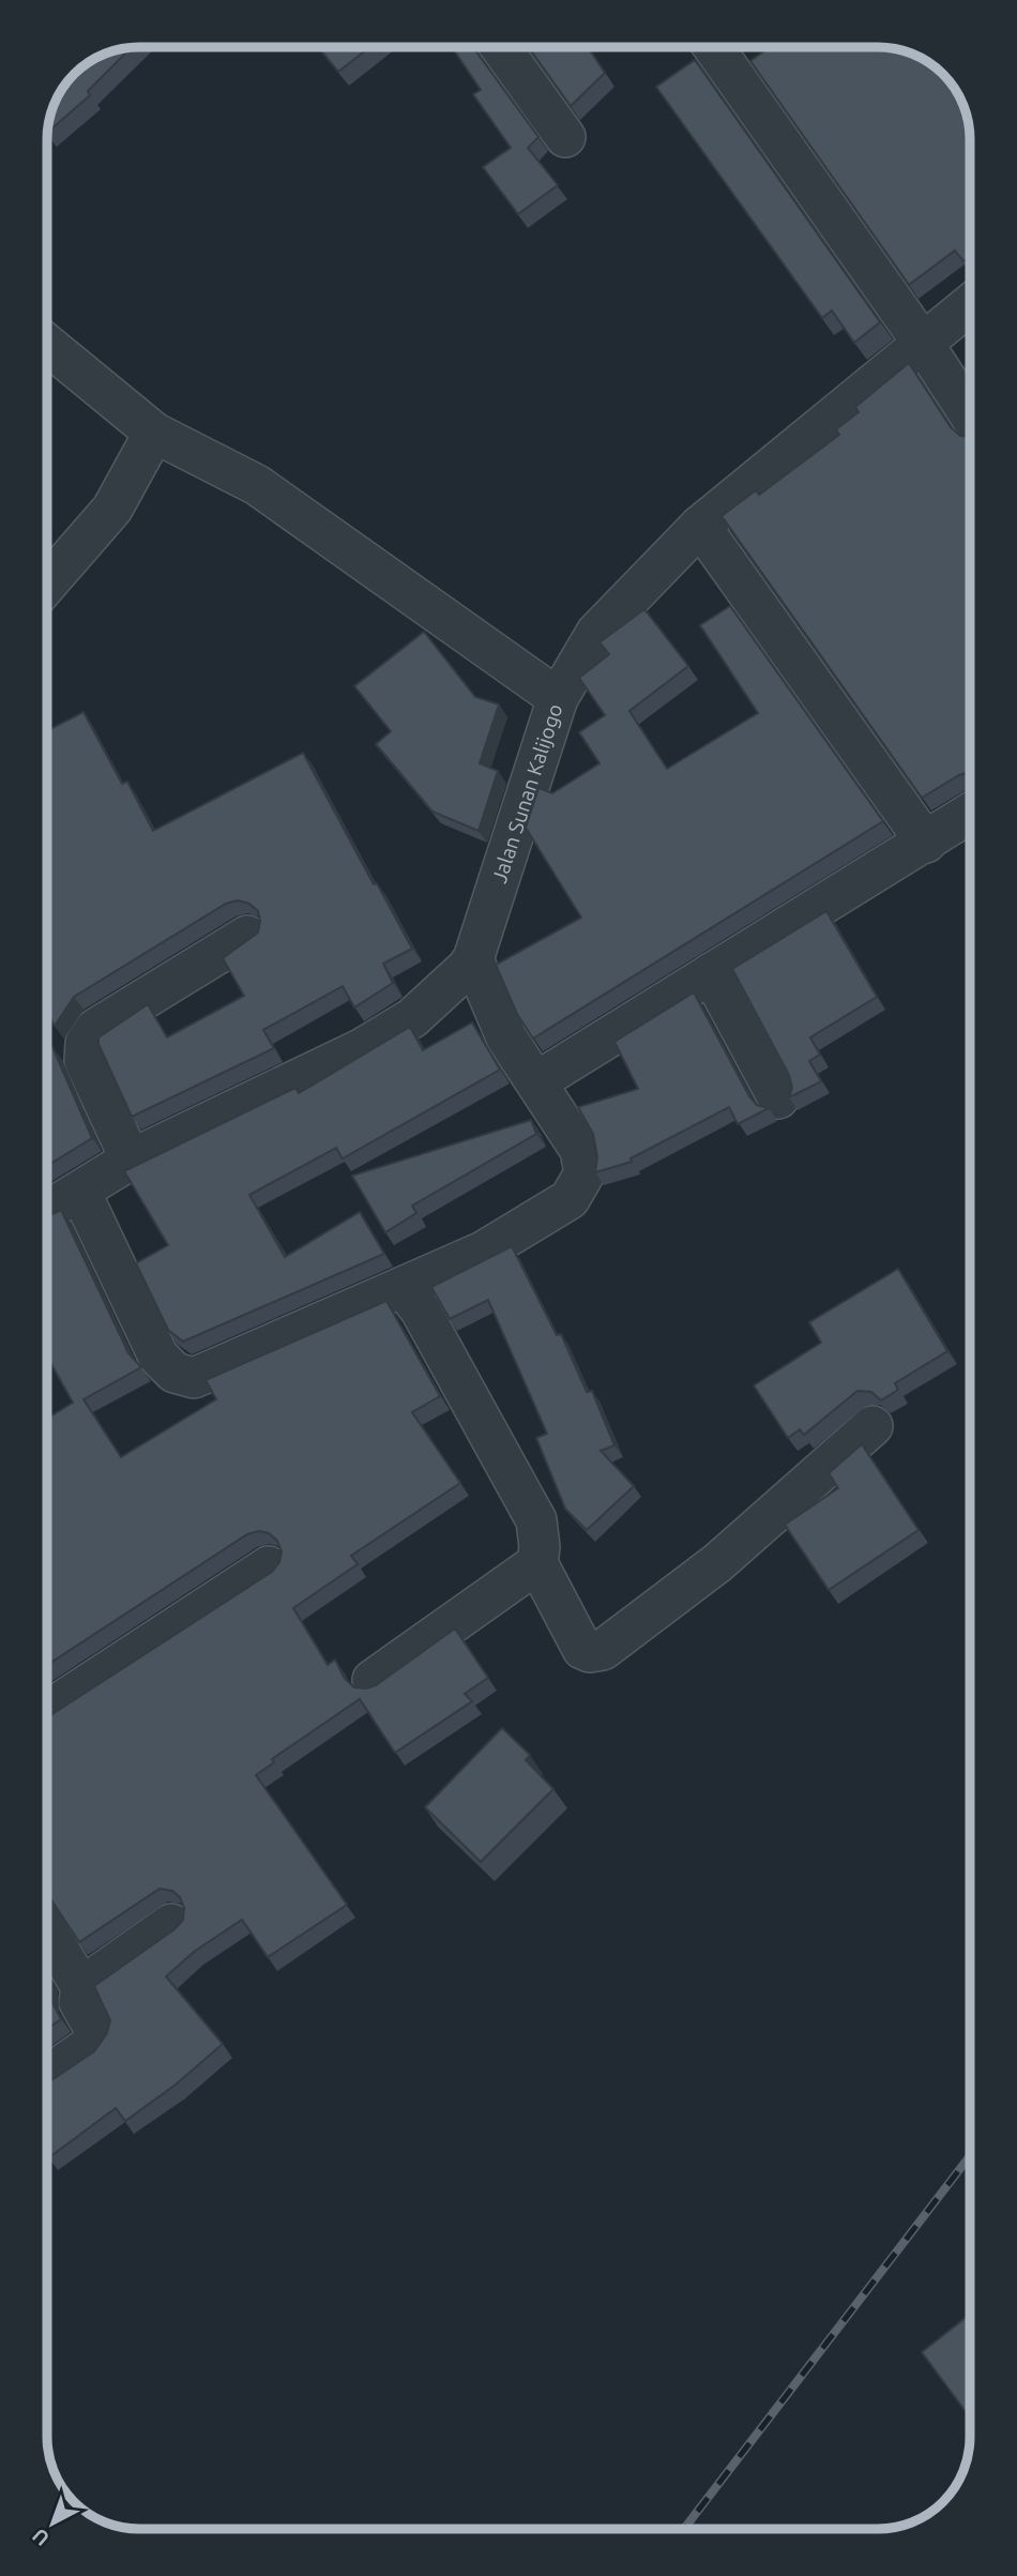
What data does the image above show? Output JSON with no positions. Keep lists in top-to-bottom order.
{
  "streets": {
    "street": ["Jalan Sunan Kalijogo"]
  },
  "north": "bottom left"
}
